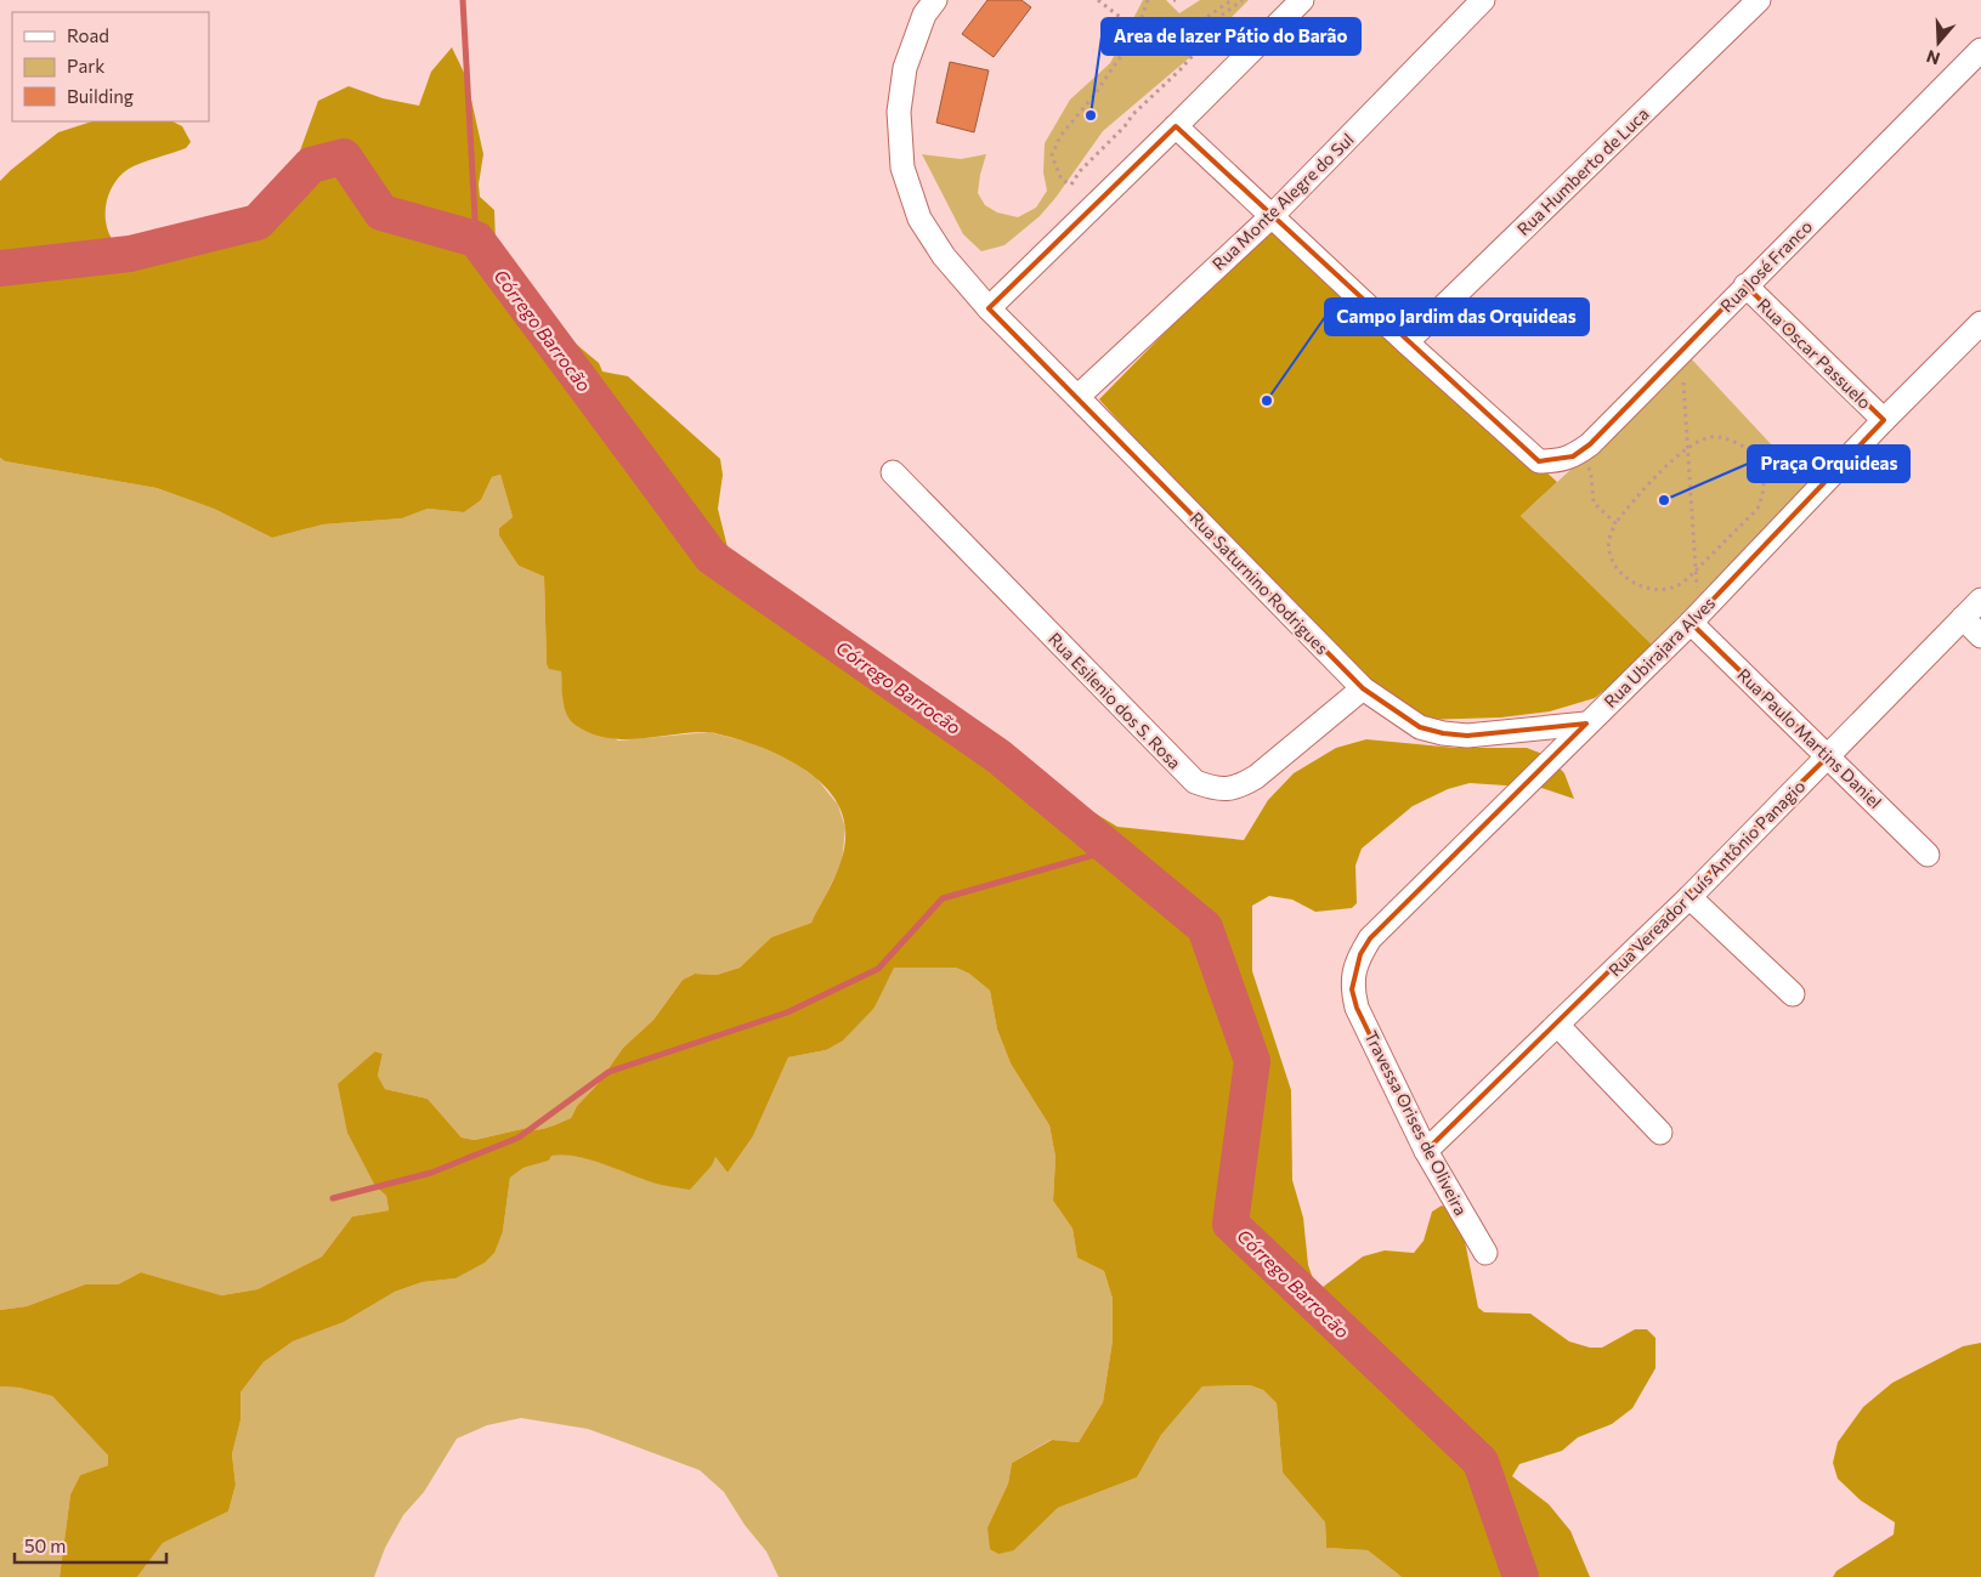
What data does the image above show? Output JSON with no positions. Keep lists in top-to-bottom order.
{
  "streets": {
    "street": [
      "Rua Humberto de Luca",
      "Rua Monte Alegre do Sul",
      "Rua José Franco",
      "Rua Oscar Passuelo",
      "Rua Saturnino Rodrigues",
      "Rua Ubirajara Alves",
      "Rua Esilenio dos S. Rosa",
      "Rua Paulo Martins Daniel",
      "Rua Vereador Luís Antônio Panagio",
      "Travessa Orises de Oliveira"
    ]
  },
  "crossings": [
    ["Rua Humberto de Luca", "Rua José Franco"],
    ["Rua Monte Alegre do Sul", "Rua Saturnino Rodrigues"],
    ["Rua José Franco", "Rua Oscar Passuelo"],
    ["Rua Oscar Passuelo", "Rua Ubirajara Alves"],
    ["Rua Saturnino Rodrigues", "Rua Ubirajara Alves"],
    ["Rua Saturnino Rodrigues", "Rua Esilenio dos S. Rosa"],
    ["Rua Ubirajara Alves", "Rua Paulo Martins Daniel"],
    ["Rua Ubirajara Alves", "Travessa Orises de Oliveira"],
    ["Rua Paulo Martins Daniel", "Rua Vereador Luís Antônio Panagio"],
    ["Rua Vereador Luís Antônio Panagio", "Travessa Orises de Oliveira"]
  ],
  "water": ["Córrego Barrocão"],
  "places": ["Area de lazer Pátio do Barão", "Campo Jardim das Orquideas", "Praça Orquideas"],
  "legend": ["Road", "Park", "Building"],
  "scale_bar": "50 m",
  "north": "bottom"
}
